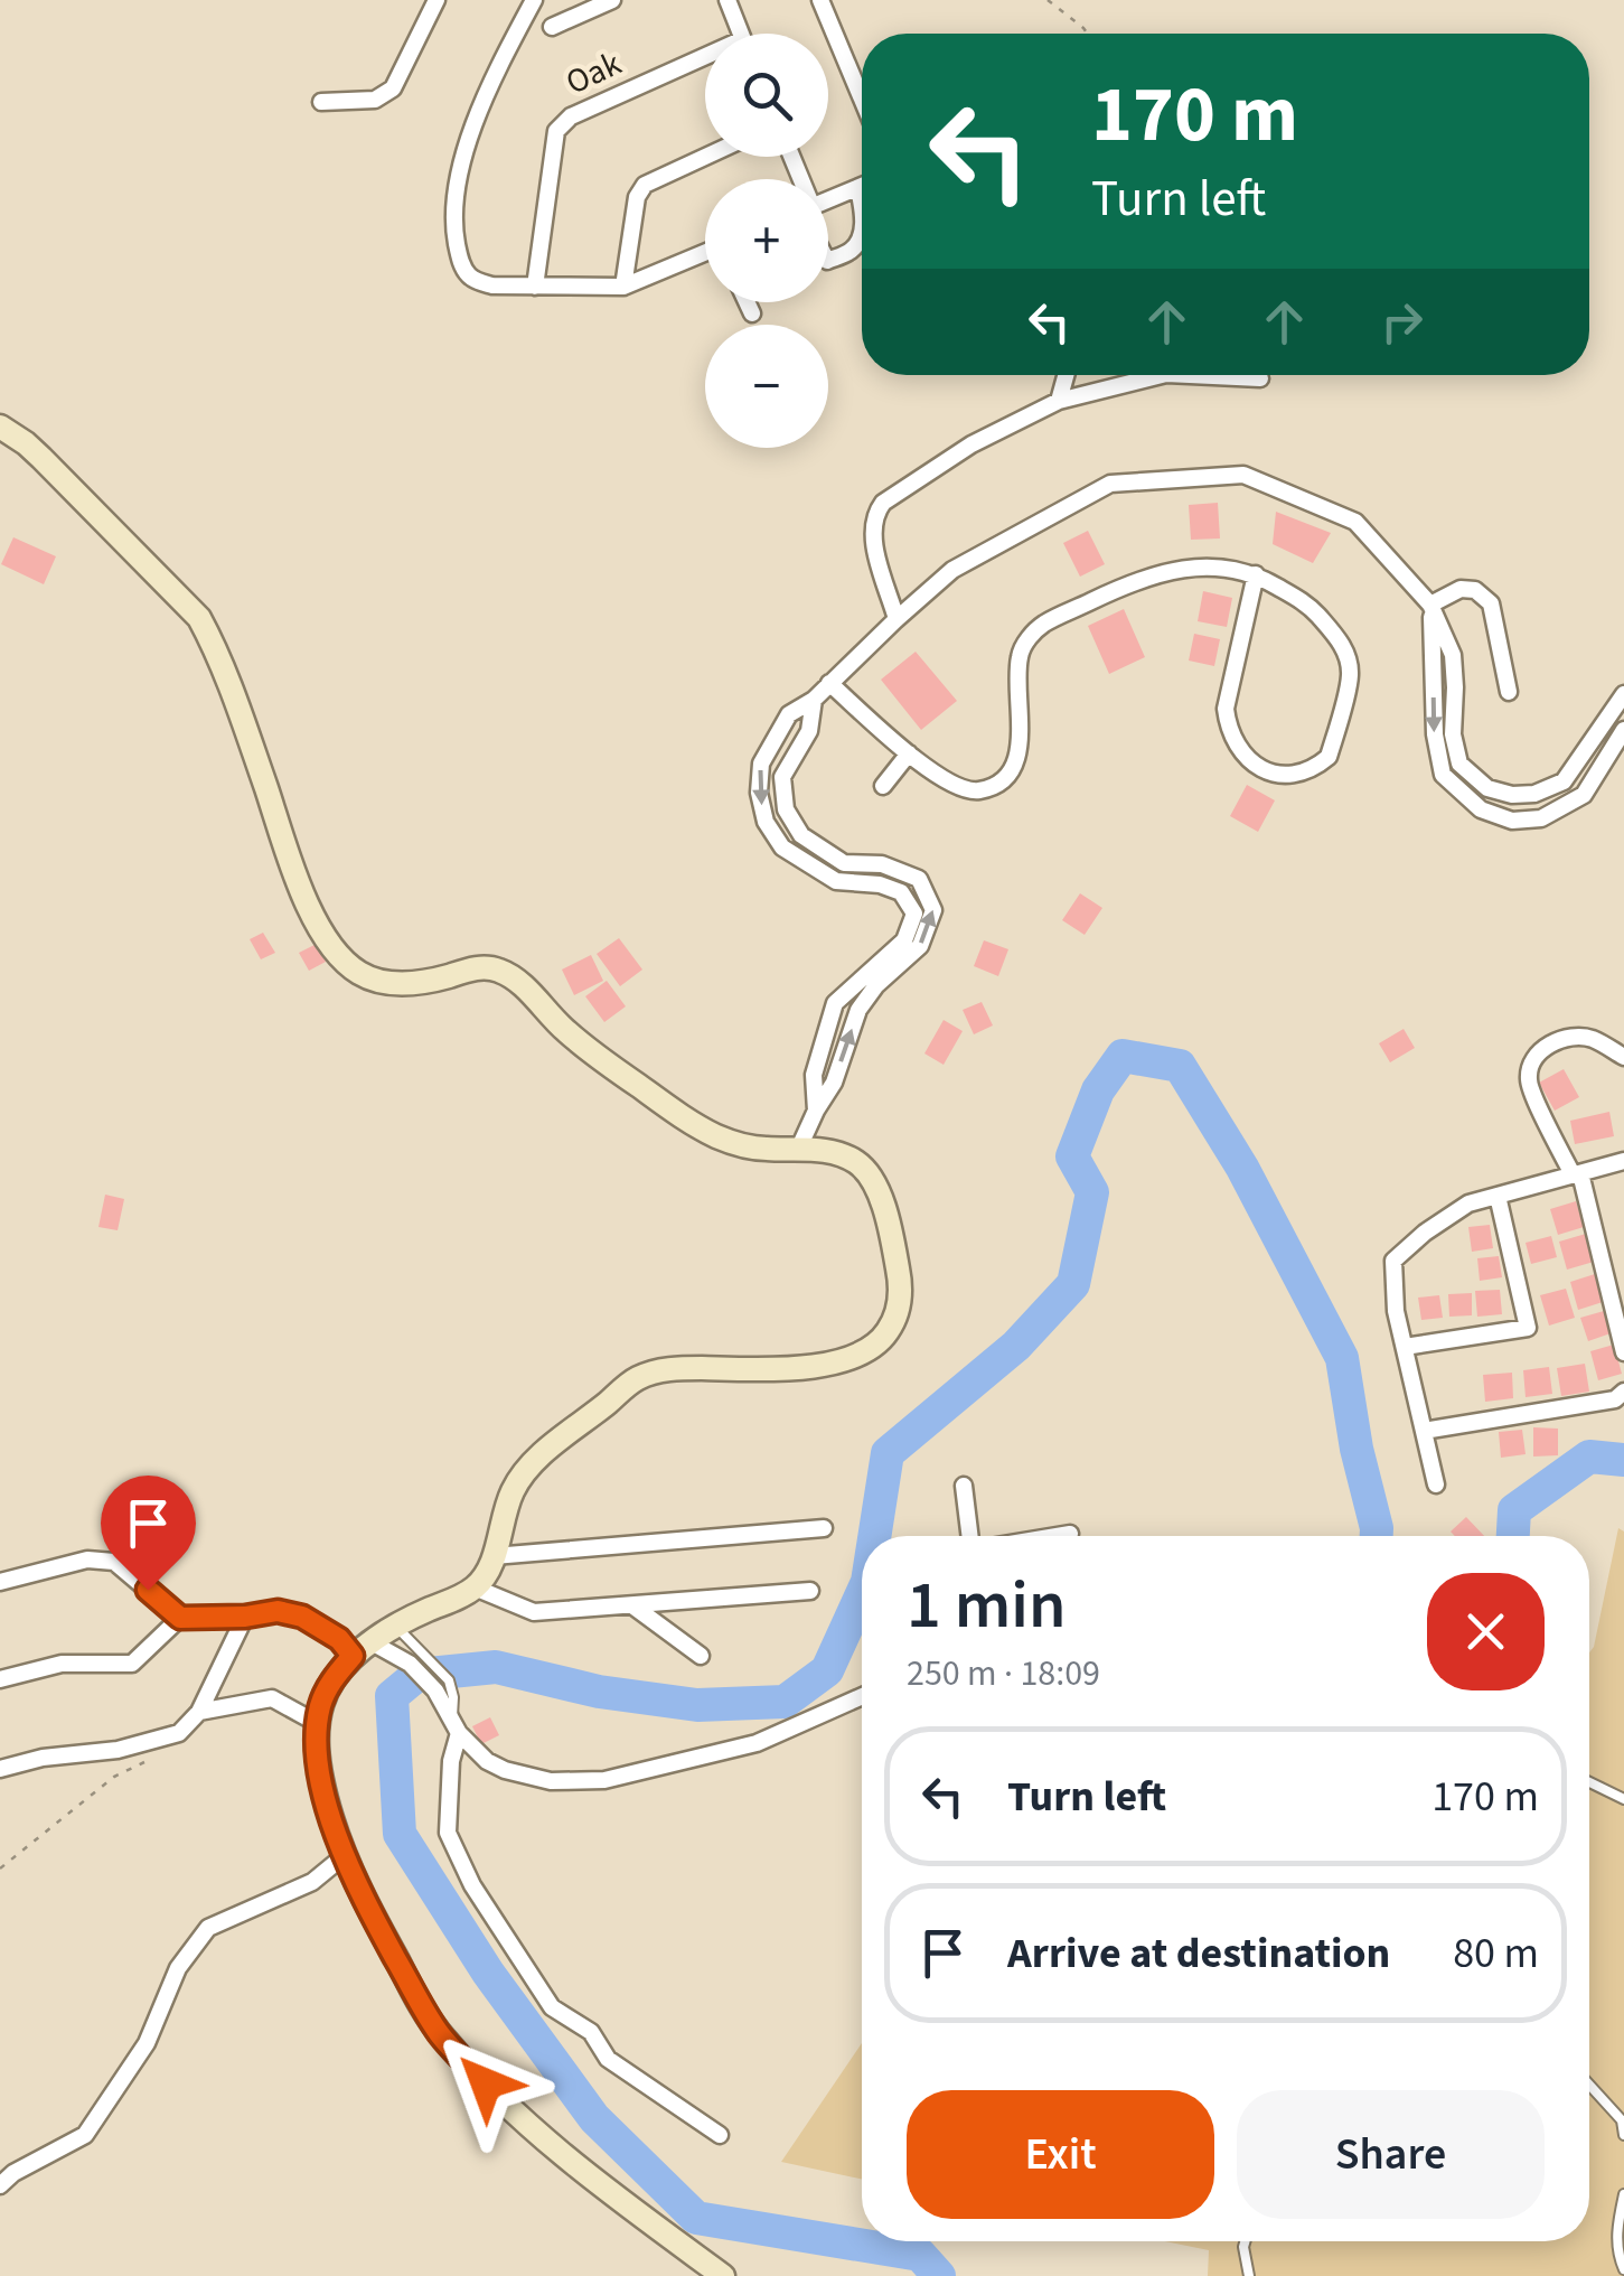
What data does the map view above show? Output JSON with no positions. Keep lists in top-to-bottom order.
{
  "streets": {
    "street": ["Oak"]
  },
  "page": {
    "map_buttons": ["+", "−"],
    "turn": ["170 m", "Turn left"],
    "heading": ["1 min", "250 m · 18:09"],
    "list": [
      {
        "name": "Turn left",
        "value": "170 m"
      },
      {
        "name": "Arrive at destination",
        "value": "80 m"
      }
    ],
    "buttons": ["Exit", "Share"]
  }
}
